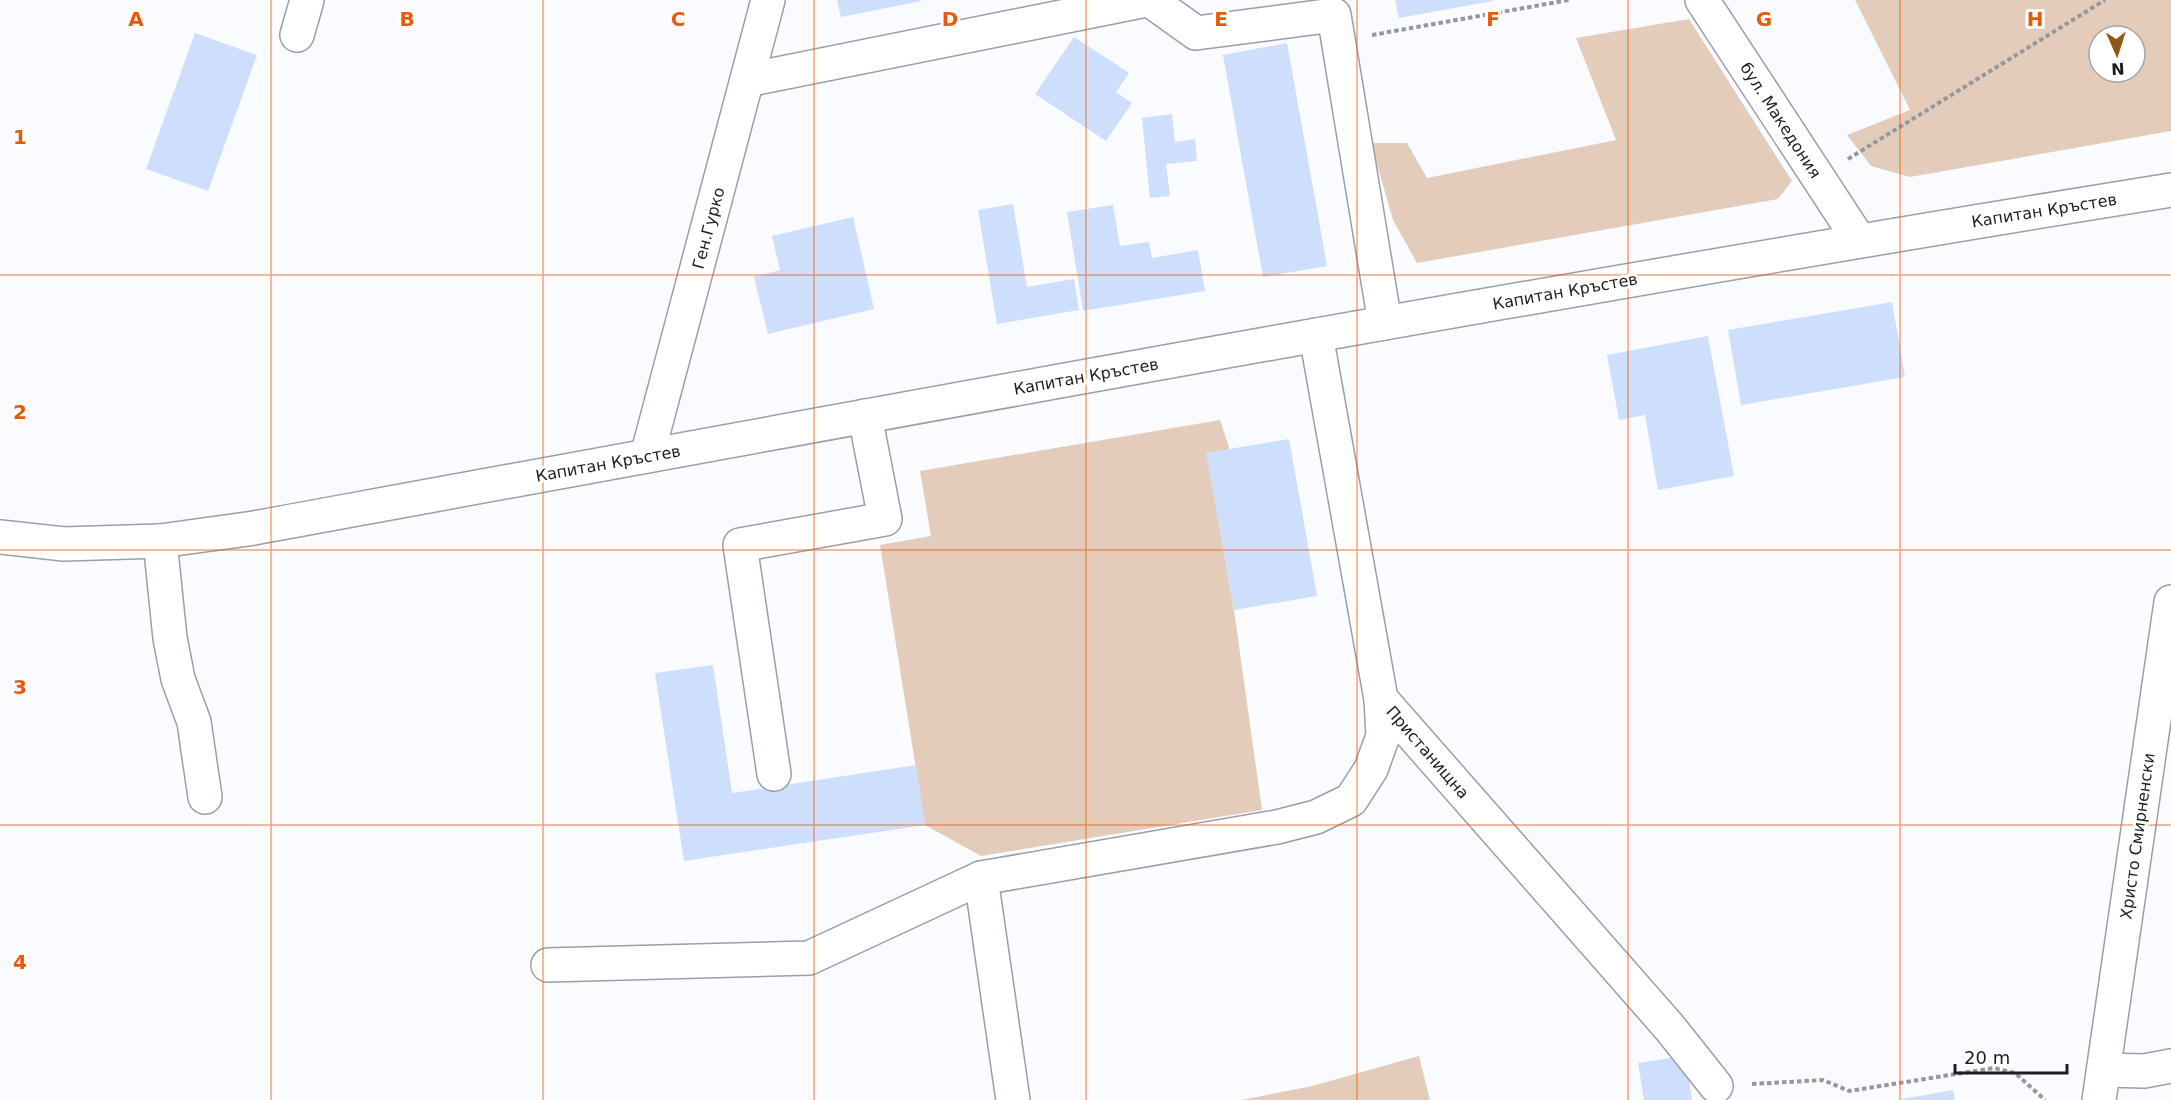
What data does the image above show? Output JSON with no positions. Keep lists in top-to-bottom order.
{
  "streets": {
    "street": [
      "бул. Македония",
      "Капитан Кръстев",
      "Ген.Гурко",
      "Пристанищна",
      "Христо Смирненски"
    ]
  },
  "crossings": [
    ["бул. Македония", "Капитан Кръстев"],
    ["Капитан Кръстев", "Ген.Гурко"],
    ["Капитан Кръстев", "Пристанищна"]
  ],
  "scale_bar": "20 m",
  "north": "bottom",
  "grid": {
    "columns": [
      "A",
      "B",
      "C",
      "D",
      "E",
      "F",
      "G",
      "H"
    ],
    "rows": [
      "1",
      "2",
      "3",
      "4"
    ]
  }
}
